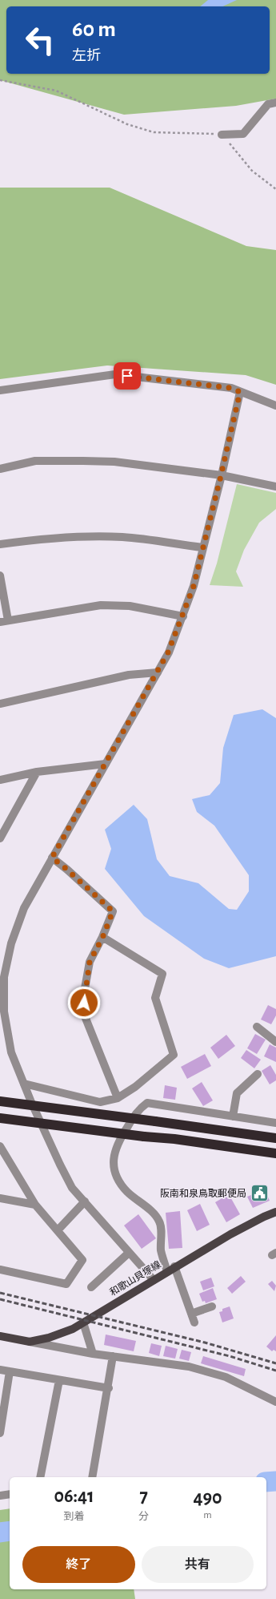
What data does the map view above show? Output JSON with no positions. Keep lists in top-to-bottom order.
{
  "streets": {
    "main road": ["和歌山貝塚線"]
  },
  "places": {
    "public building": ["阪南和泉鳥取郵便局"]
  },
  "page": {
    "turn": ["60 m", "左折"],
    "eta": [
      "06:41",
      "到着",
      "7",
      "分",
      "490",
      "m"
    ],
    "buttons": ["終了", "共有"]
  }
}
